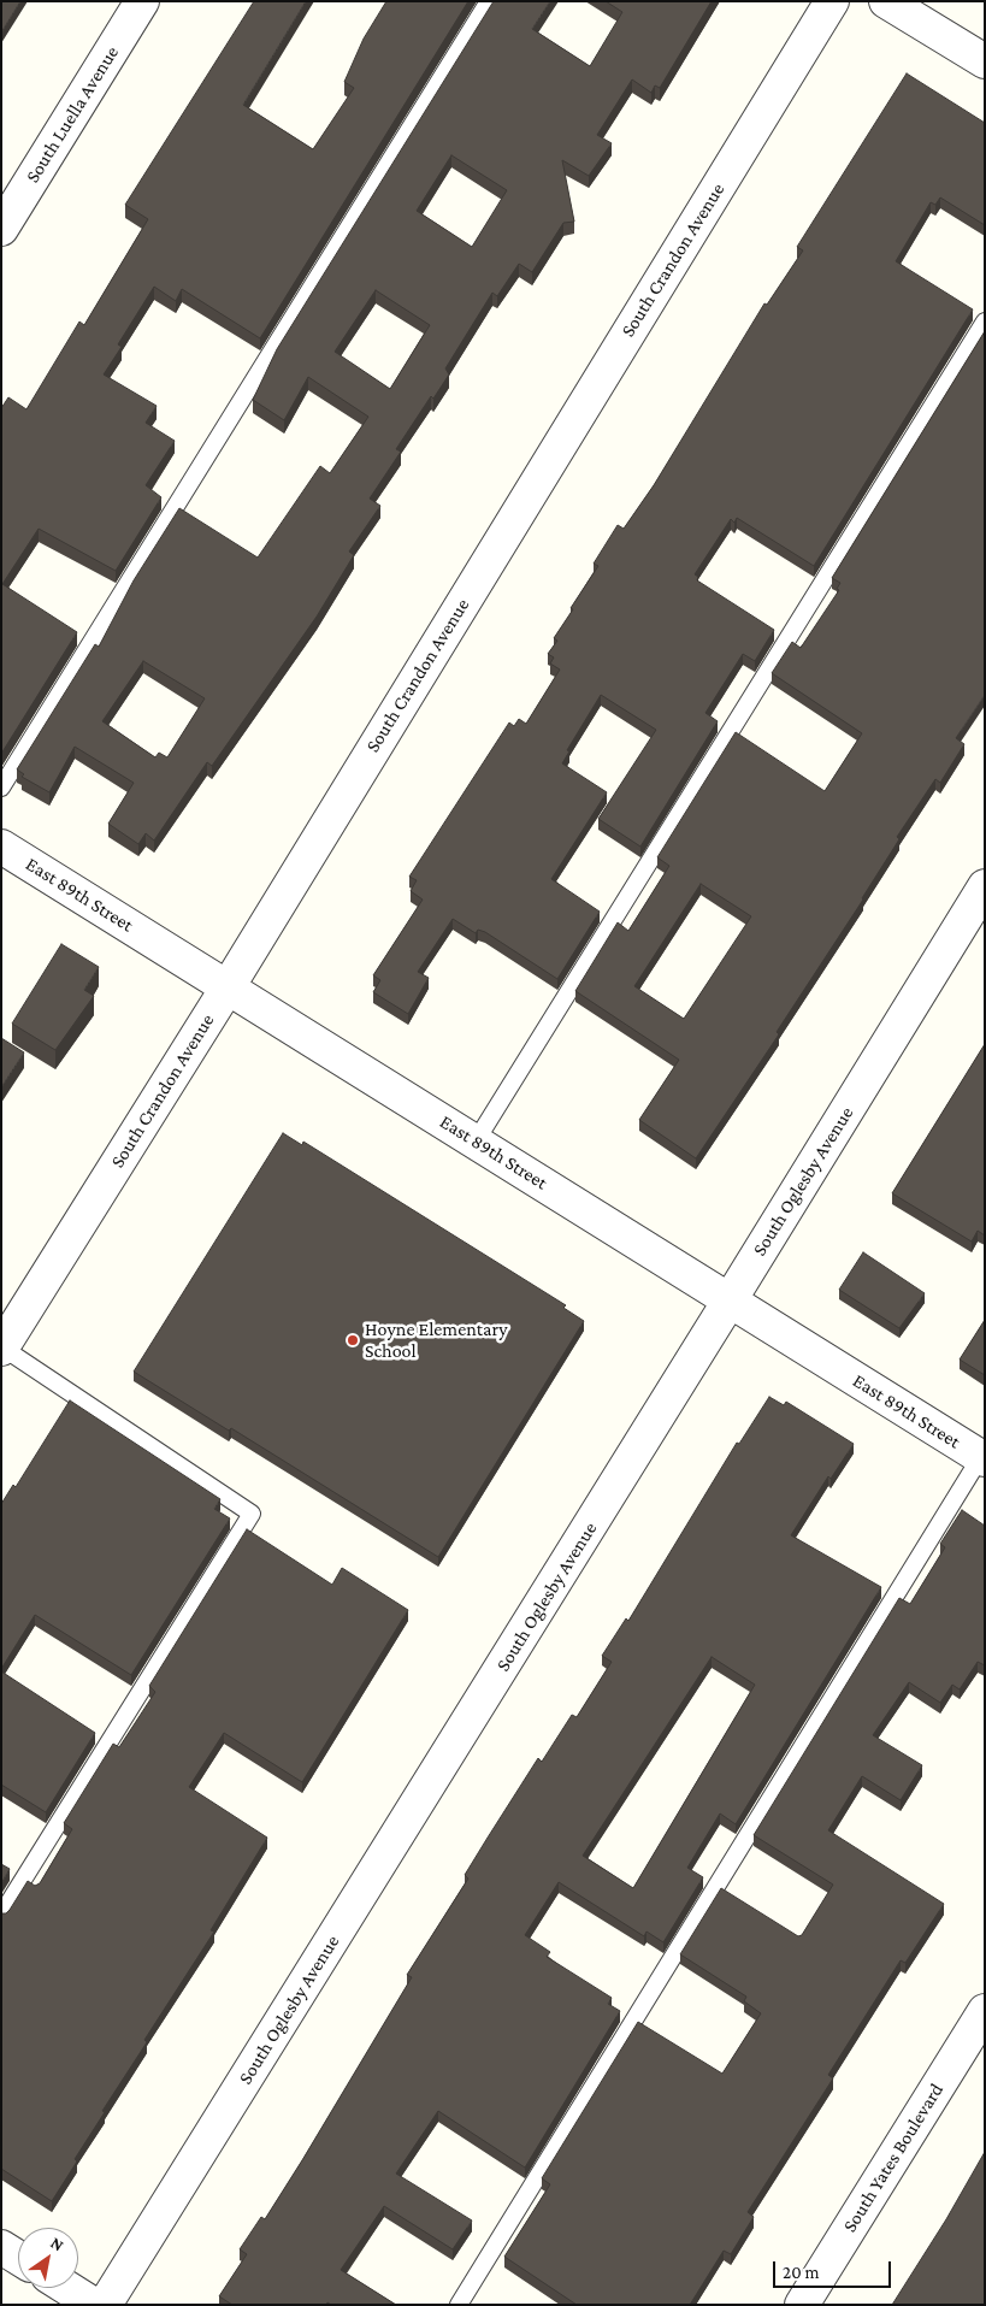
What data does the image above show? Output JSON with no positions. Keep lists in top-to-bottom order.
{
  "streets": {
    "street": [
      "South Luella Avenue",
      "South Crandon Avenue",
      "East 89th Street",
      "South Oglesby Avenue",
      "South Yates Boulevard"
    ]
  },
  "crossings": [
    ["South Crandon Avenue", "East 89th Street"],
    ["East 89th Street", "South Oglesby Avenue"]
  ],
  "places": ["Hoyne Elementary School"],
  "scale_bar": "20 m",
  "north": "top right"
}
